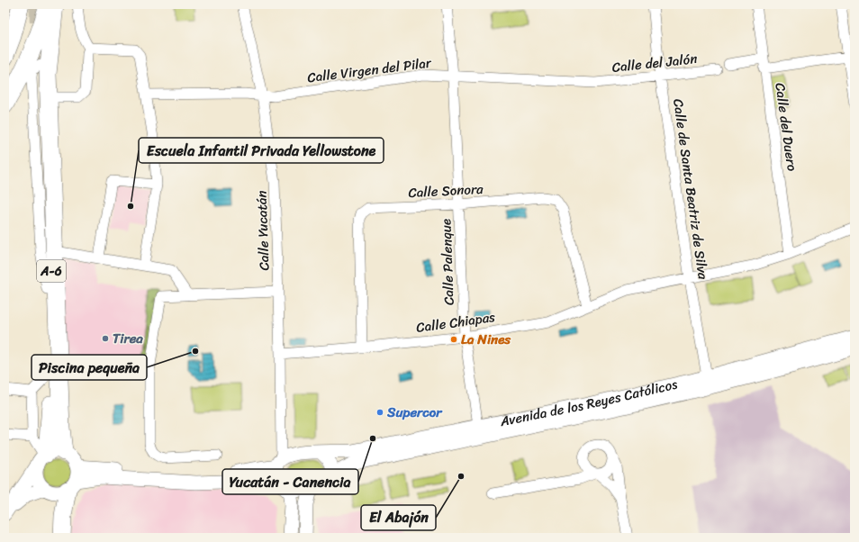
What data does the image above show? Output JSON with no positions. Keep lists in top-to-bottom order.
{
  "streets": {
    "highway": ["A-6"],
    "street": [
      "Calle del Jalón",
      "Calle Virgen del Pilar",
      "Calle del Duero",
      "Calle de Santa Beatriz de Silva",
      "Calle Sonora",
      "Calle Yucatán",
      "Calle Palenque",
      "Calle Chiapas",
      "Avenida de los Reyes Católicos"
    ]
  },
  "crossings": [
    ["Calle del Jalón", "Calle Virgen del Pilar"],
    ["Calle del Jalón", "Calle de Santa Beatriz de Silva"],
    ["Calle Virgen del Pilar", "Calle Yucatán"],
    ["Calle Virgen del Pilar", "Calle Palenque"],
    ["Calle del Duero", "Calle Chiapas"],
    ["Calle de Santa Beatriz de Silva", "Calle Chiapas"],
    ["Calle de Santa Beatriz de Silva", "Avenida de los Reyes Católicos"],
    ["Calle Sonora", "Calle Palenque"],
    ["Calle Sonora", "Calle Chiapas"],
    ["Calle Yucatán", "Calle Chiapas"],
    ["Calle Yucatán", "Avenida de los Reyes Católicos"],
    ["Calle Palenque", "Calle Chiapas"],
    ["Calle Palenque", "Avenida de los Reyes Católicos"]
  ],
  "places": [
    "Escuela Infantil Privada Yellowstone",
    "Tirea",
    "La Nines",
    "Piscina pequeña",
    "Supercor",
    "Yucatán - Canencia",
    "El Abajón"
  ]
}
